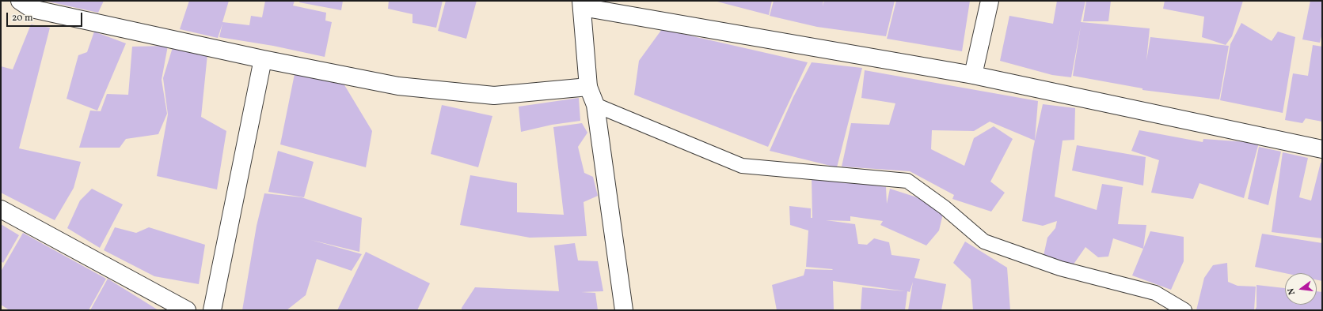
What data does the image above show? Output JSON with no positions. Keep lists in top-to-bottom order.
{
  "scale_bar": "20 m",
  "north": "left"
}
